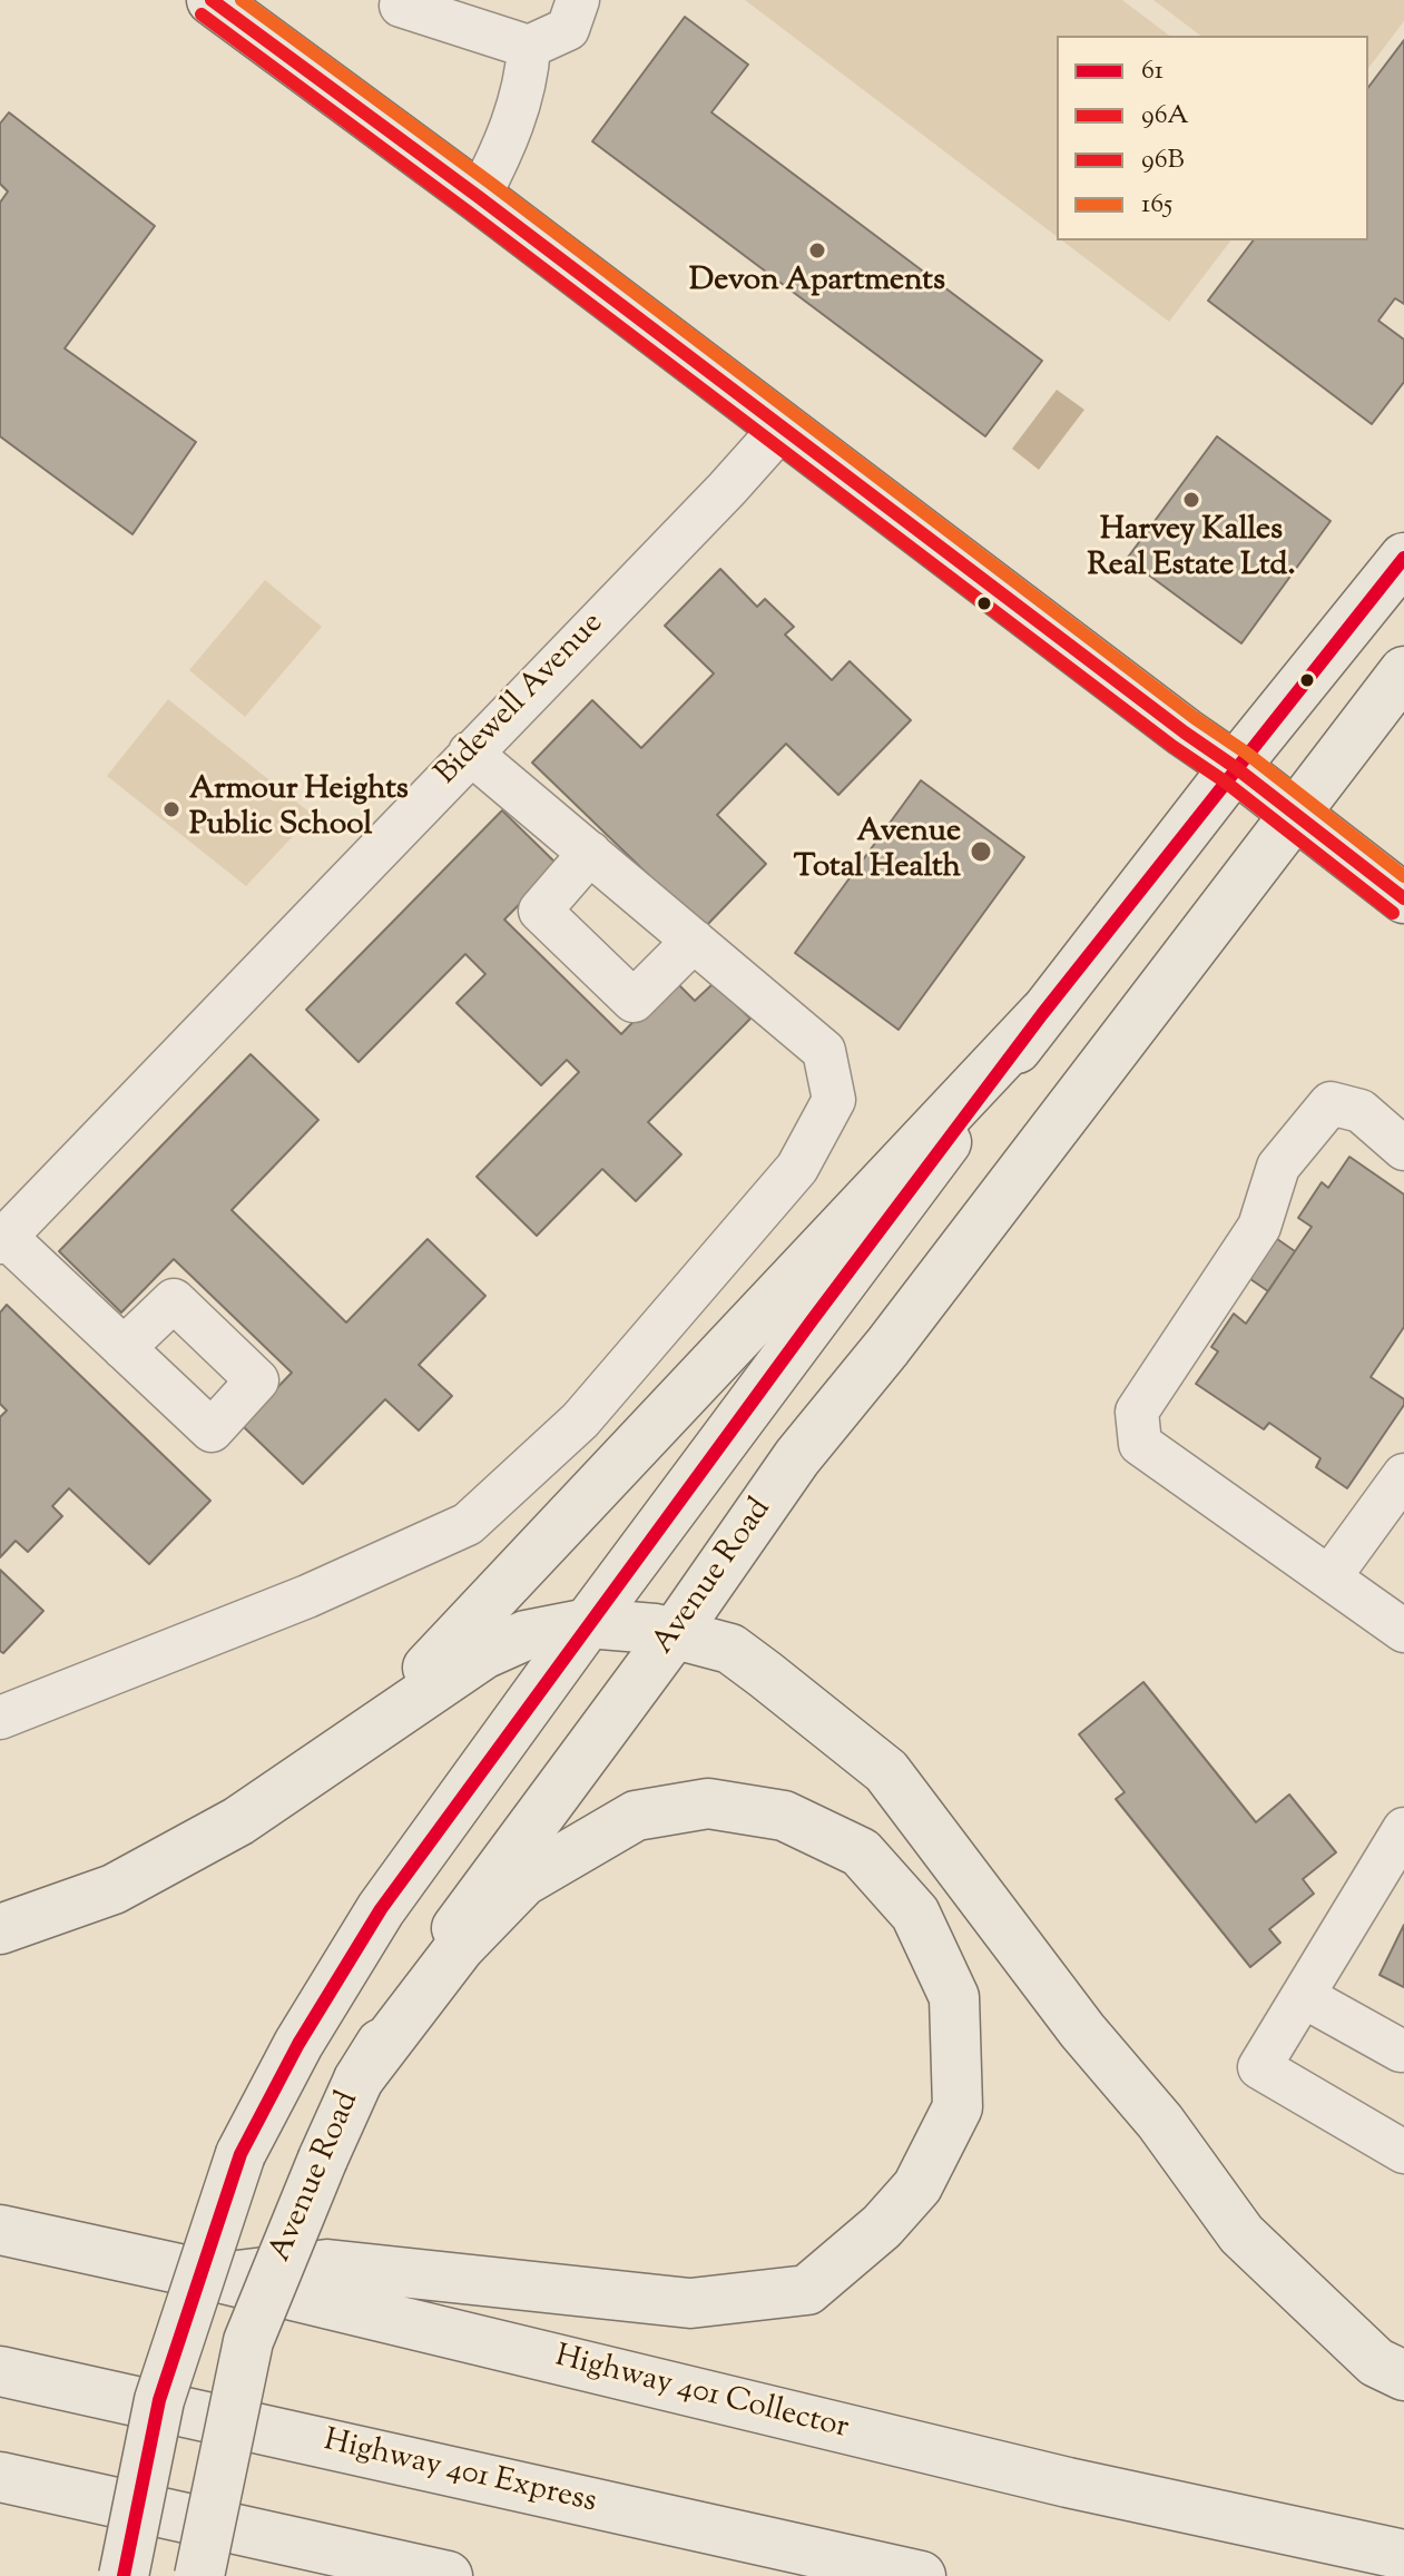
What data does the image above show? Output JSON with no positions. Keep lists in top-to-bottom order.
{
  "streets": {
    "main road": ["Avenue Road", "Highway 401 Collector", "Highway 401 Express"],
    "lane": ["Bidewell Avenue"]
  },
  "places": [
    "Devon Apartments",
    "Harvey Kalles Real Estate Ltd.",
    "Armour Heights Public School",
    "Avenue Total Health"
  ],
  "lines": [
    "transit line 96A",
    "transit line 165",
    "transit line 96B",
    "transit line 61"
  ],
  "legend": [
    "61",
    "96A",
    "96B",
    "165"
  ]
}
